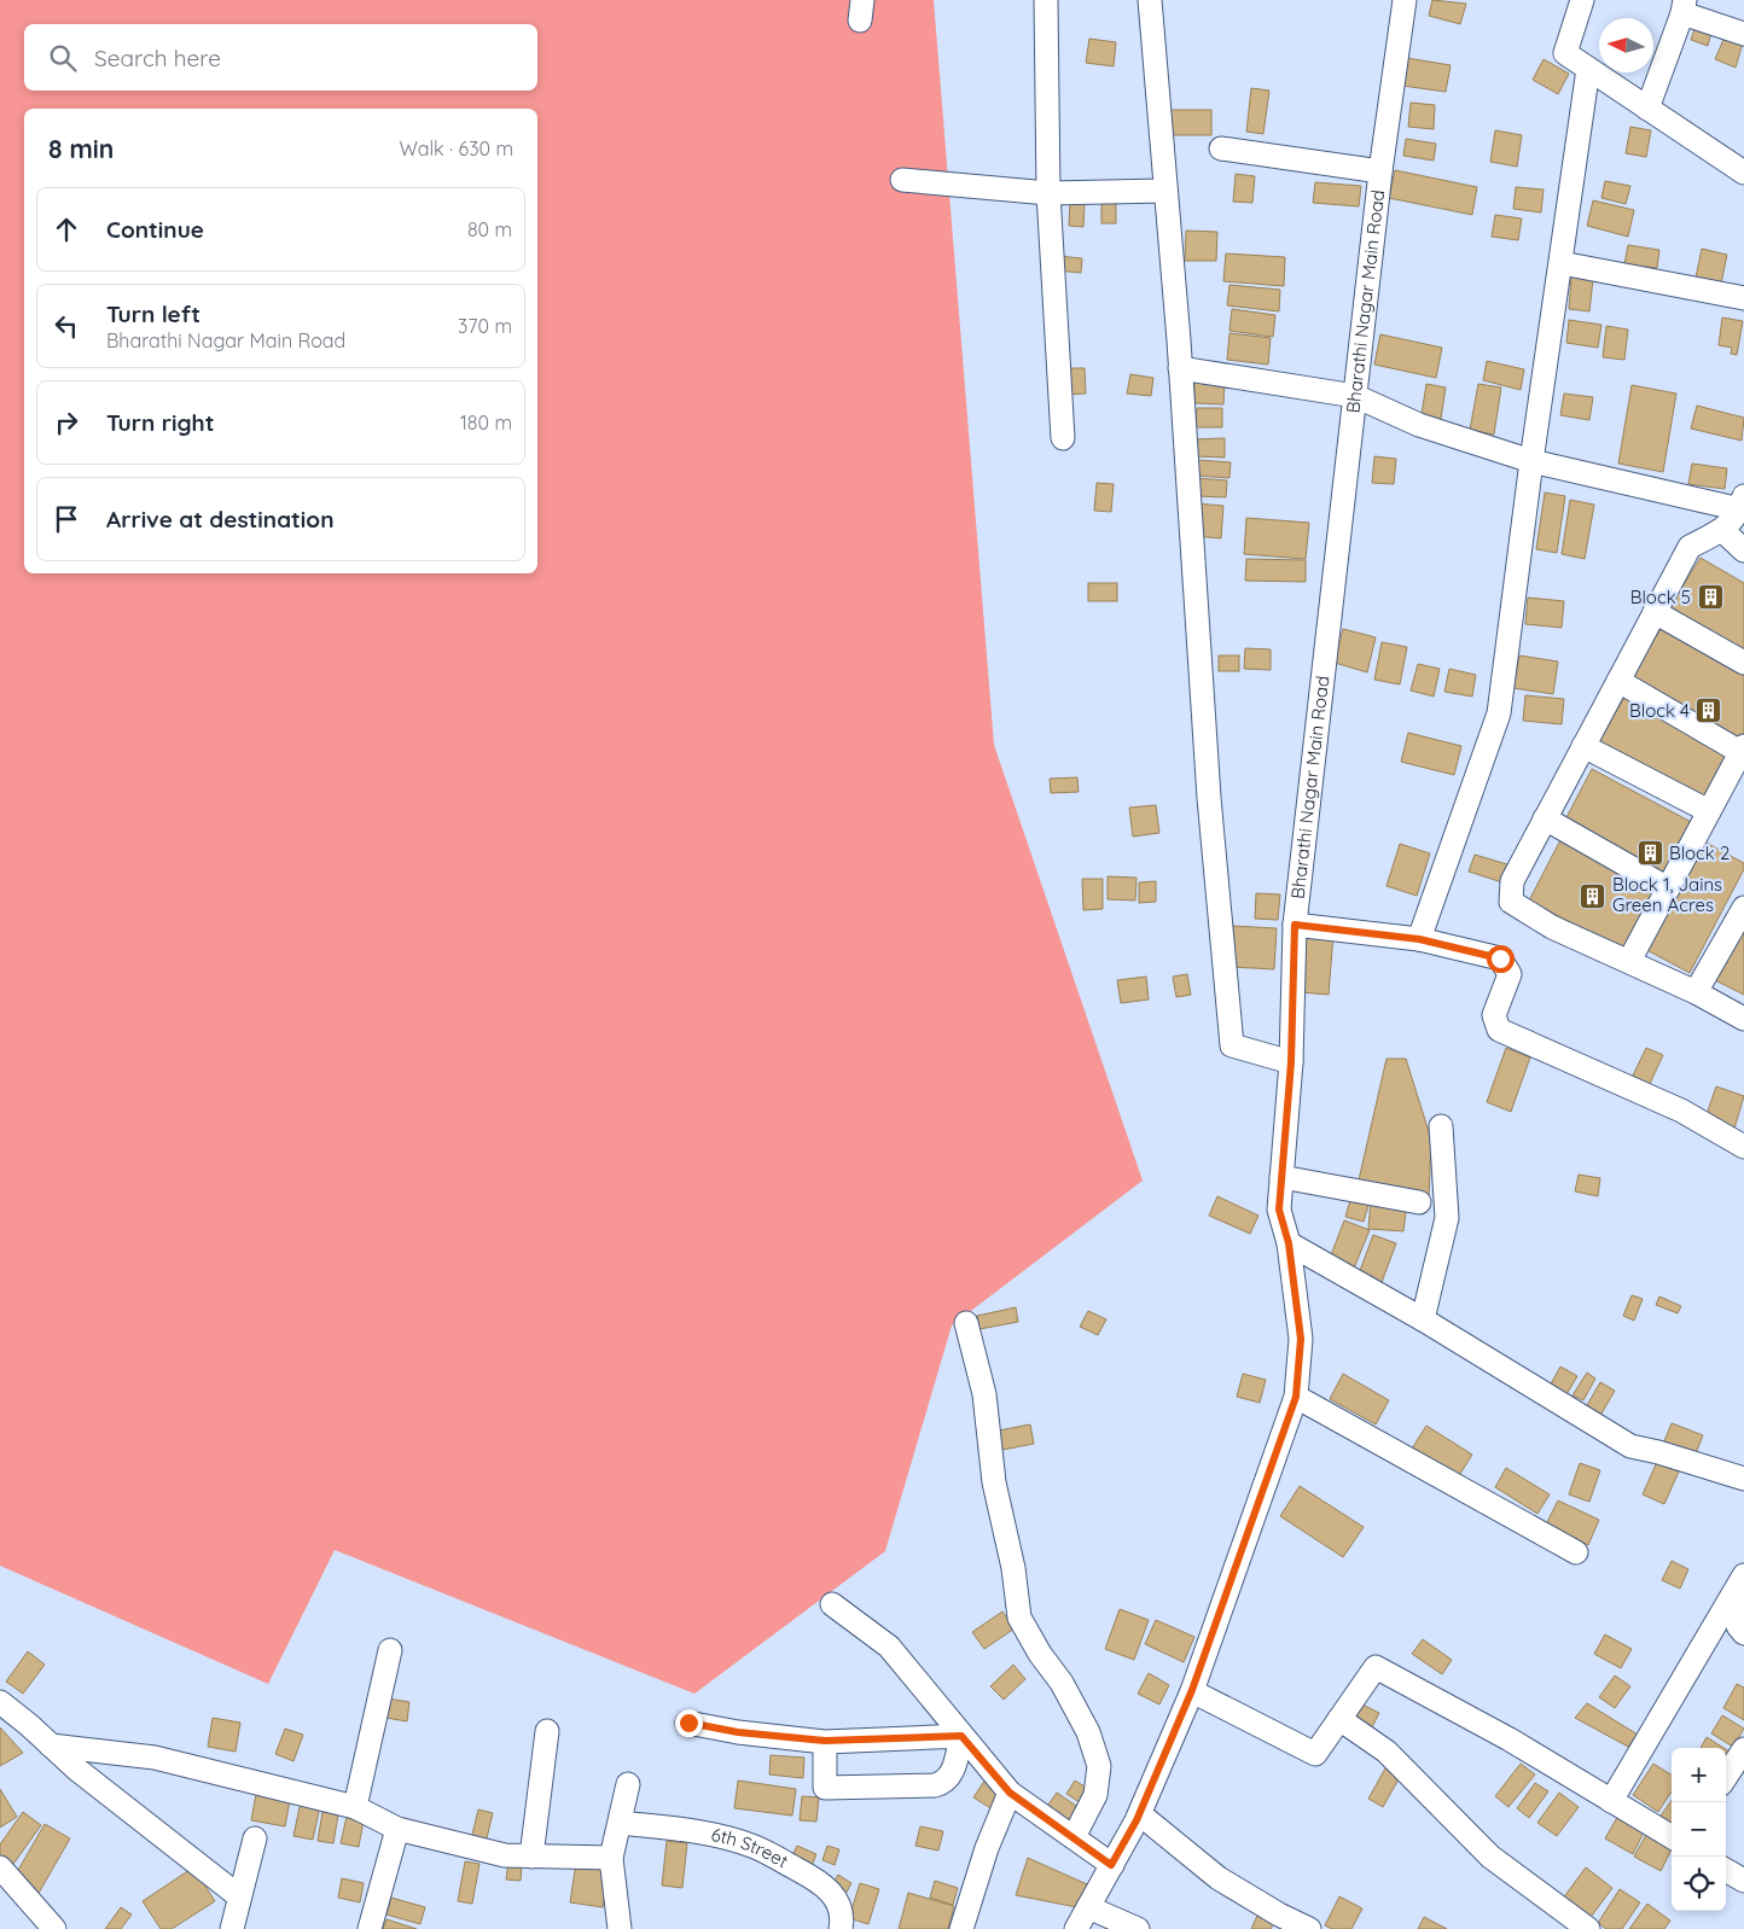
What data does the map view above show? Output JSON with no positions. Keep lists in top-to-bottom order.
{
  "streets": {
    "street": ["Bharathi Nagar Main Road", "6th Street"]
  },
  "places": {
    "building": [
      "Block 5",
      "Block 4",
      "Block 2",
      "Block 1, Jains Green Acres"
    ]
  },
  "north": "left",
  "page": {
    "search": "Search here",
    "heading": ["8 min", "Walk · 630 m"],
    "list": [
      ["Continue", "80 m"],
      ["Turn left", "Bharathi Nagar Main Road", "370 m"],
      ["Turn right", "180 m"],
      "Arrive at destination"
    ],
    "map_buttons": ["+", "−"]
  }
}
